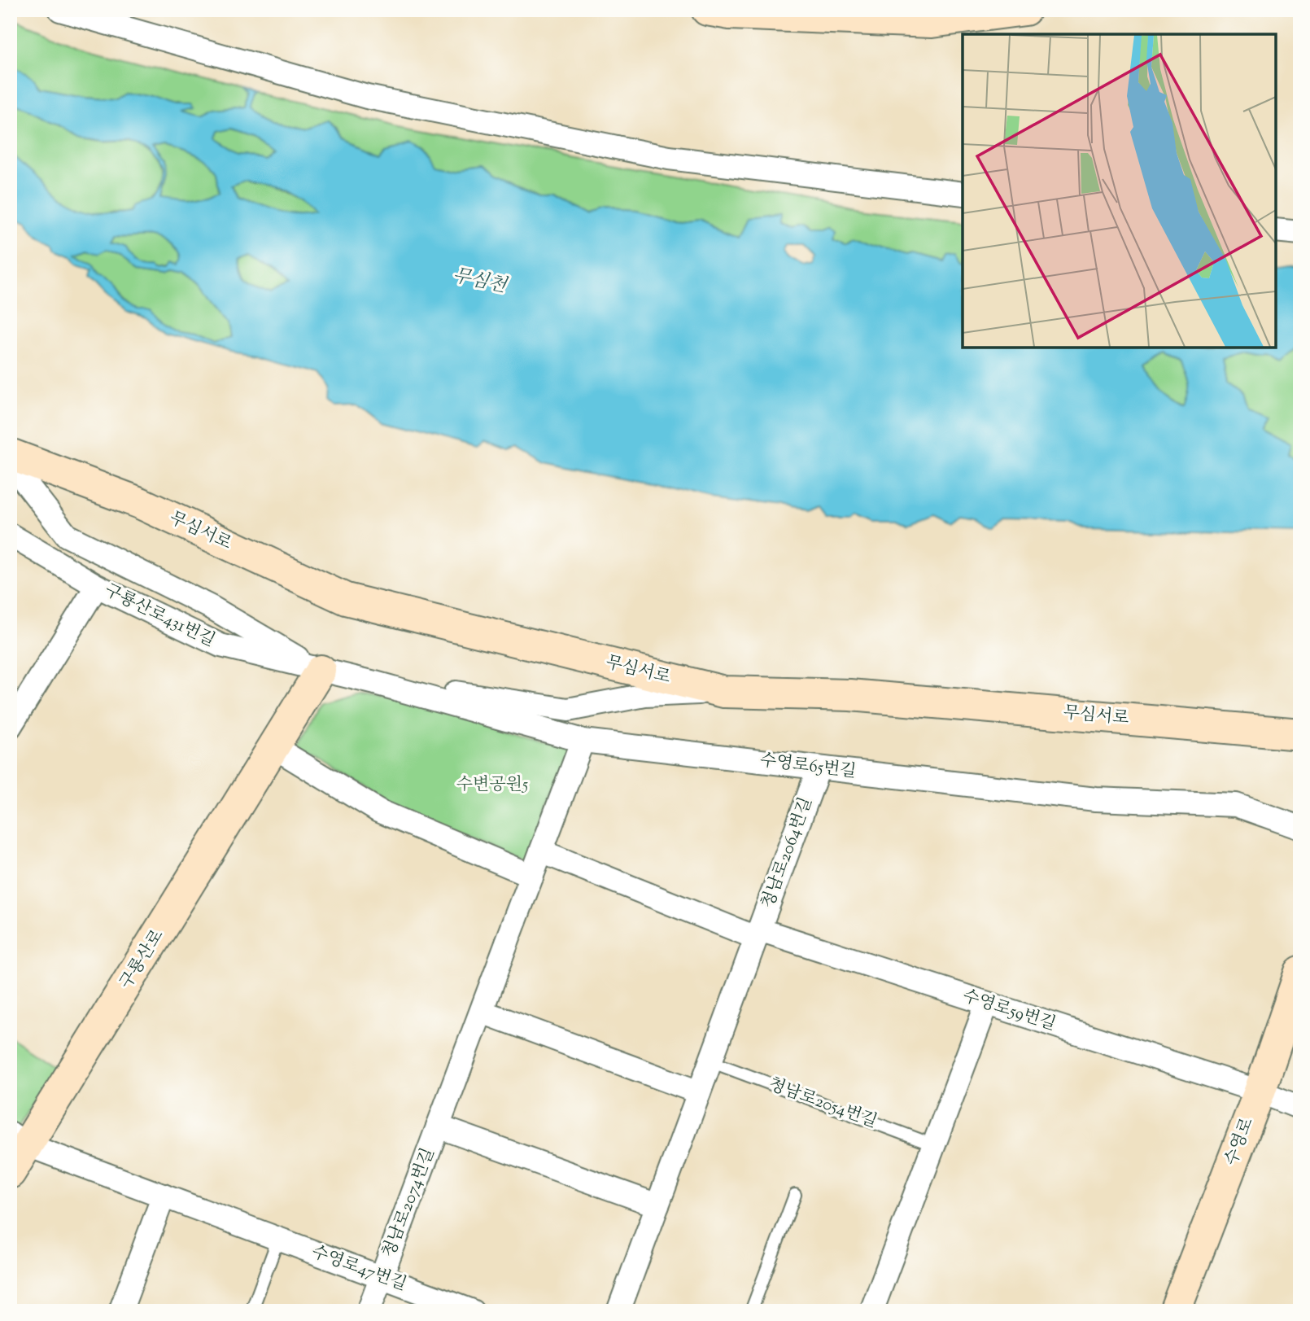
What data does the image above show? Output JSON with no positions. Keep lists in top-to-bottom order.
{
  "streets": {
    "street": [
      "무심서로",
      "구룡산로431번길",
      "수영로65번길",
      "청남로2064번길",
      "구룡산로",
      "수영로59번길",
      "수영로",
      "청남로2074번길",
      "수영로47번길"
    ],
    "lane": ["청남로2054번길"]
  },
  "crossings": [
    ["구룡산로431번길", "수영로65번길"],
    ["구룡산로431번길", "구룡산로"],
    ["수영로65번길", "청남로2064번길"],
    ["수영로65번길", "구룡산로"],
    ["수영로65번길", "청남로2074번길"],
    ["청남로2064번길", "수영로59번길"],
    ["청남로2064번길", "청남로2054번길"],
    ["청남로2064번길", "청남로2074번길"],
    ["구룡산로", "수영로47번길"],
    ["수영로59번길", "수영로"],
    ["청남로2074번길", "수영로47번길"]
  ],
  "water": ["무심천"],
  "parks": ["수변공원5"]
}
